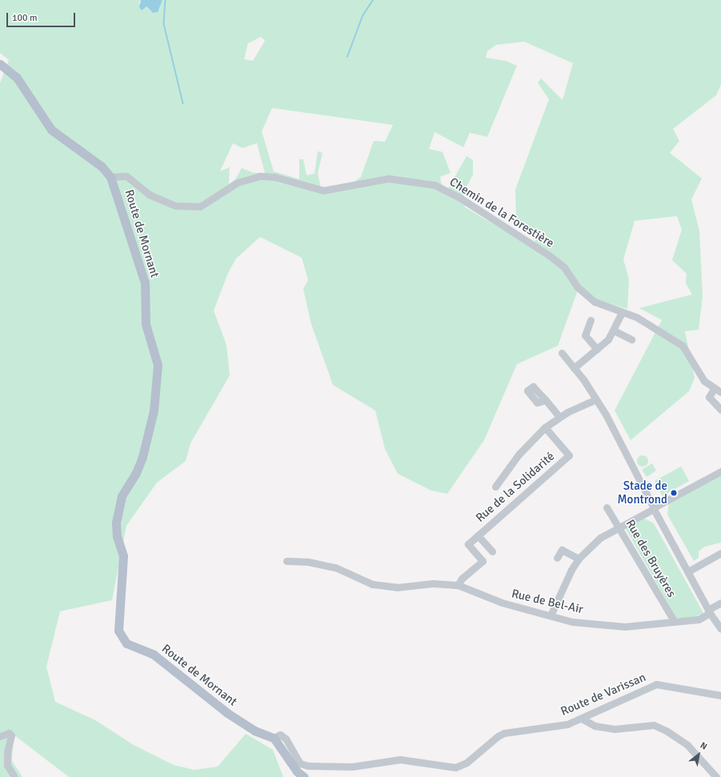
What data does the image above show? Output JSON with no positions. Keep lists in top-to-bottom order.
{
  "streets": {
    "main road": ["Route de Mornant"],
    "street": [
      "Chemin de la Forestière",
      "Rue de la Solidarité",
      "Rue des Bruyères",
      "Rue de Bel-Air",
      "Route de Varissan"
    ]
  },
  "crossings": [
    ["Chemin de la Forestière", "Route de Mornant"],
    ["Route de Mornant", "Route de Varissan"],
    ["Rue des Bruyères", "Rue de Bel-Air"]
  ],
  "places": ["Stade de Montrond"],
  "scale_bar": "100 m",
  "north": "top right"
}
